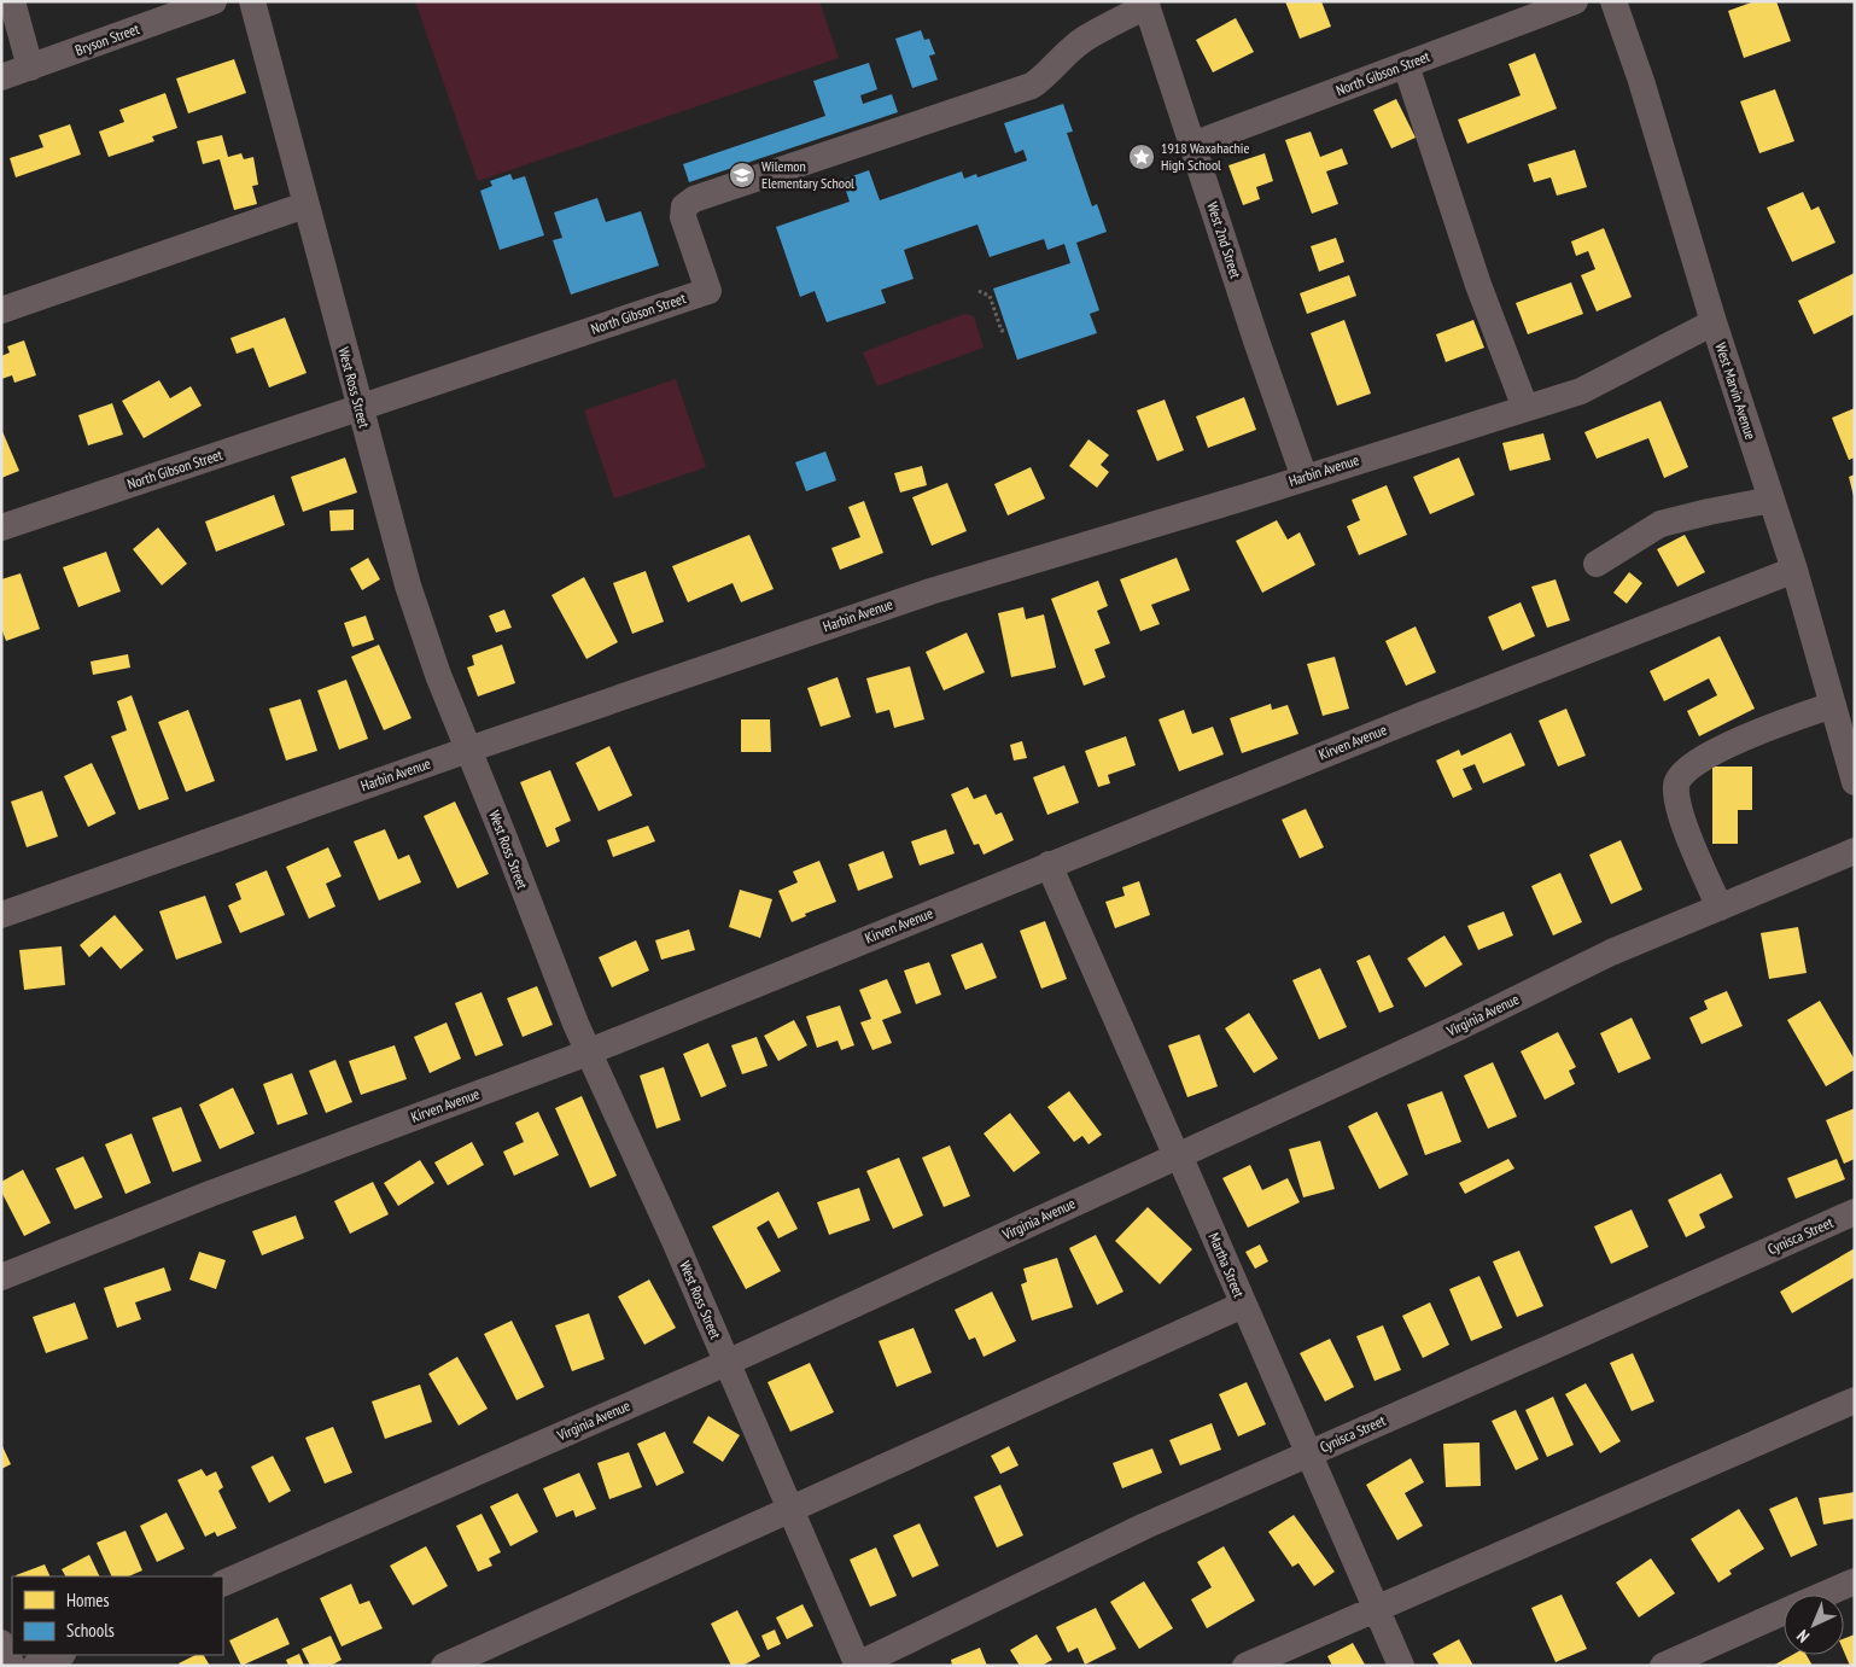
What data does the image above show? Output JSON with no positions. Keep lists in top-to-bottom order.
{
  "streets": {
    "street": [
      "Bryson Street",
      "North Gibson Street",
      "West 2nd Street",
      "West Ross Street",
      "West Marvin Avenue",
      "Harbin Avenue",
      "Kirven Avenue",
      "Virginia Avenue",
      "Cynisca Street",
      "Martha Street"
    ]
  },
  "crossings": [
    ["North Gibson Street", "West 2nd Street"],
    ["North Gibson Street", "West Ross Street"],
    ["West 2nd Street", "Harbin Avenue"],
    ["West Ross Street", "Harbin Avenue"],
    ["West Ross Street", "Kirven Avenue"],
    ["West Ross Street", "Virginia Avenue"],
    ["West Ross Street", "Cynisca Street"],
    ["West Marvin Avenue", "Harbin Avenue"],
    ["West Marvin Avenue", "Kirven Avenue"],
    ["Kirven Avenue", "Martha Street"],
    ["Virginia Avenue", "Martha Street"],
    ["Cynisca Street", "Martha Street"]
  ],
  "places": {
    "place": ["1918 Waxahachie High School"],
    "school or university": ["Wilemon Elementary School"]
  },
  "legend": ["Homes", "Schools"],
  "north": "bottom left"
}
